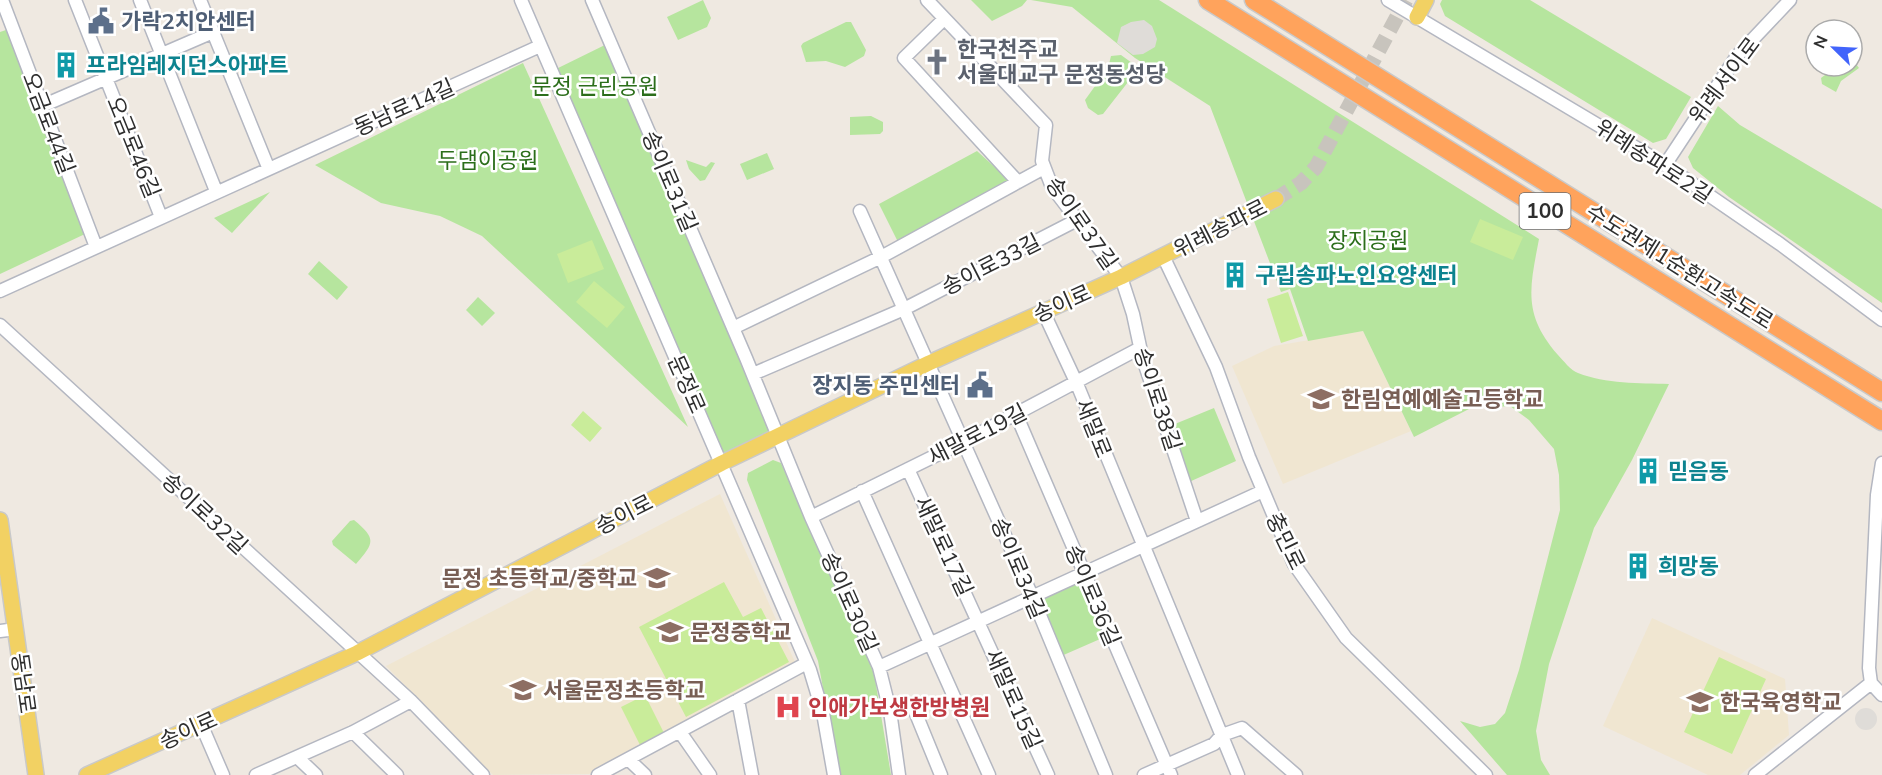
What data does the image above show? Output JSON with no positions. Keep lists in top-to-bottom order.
{
  "streets": {
    "highway": ["100", "수도권제1순환고속도로"],
    "main road": ["위례송파로", "송이로", "동남로"],
    "street": [
      "위례서이로",
      "동남로14길",
      "오금로44길",
      "오금로46길",
      "위례송파로2길",
      "송이로31길",
      "송이로37길",
      "송이로33길",
      "문정로",
      "송이로38길",
      "새말로",
      "새말로19길",
      "송이로32길",
      "충민로",
      "새말로17길",
      "송이로34길",
      "송이로36길",
      "송이로30길",
      "새말로15길"
    ]
  },
  "crossings": [
    ["위례서이로", "위례송파로2길"],
    ["동남로14길", "오금로44길"],
    ["동남로14길", "오금로46길"],
    ["동남로14길", "문정로"],
    ["오금로44길", "오금로46길"],
    ["송이로31길", "송이로"],
    ["송이로31길", "송이로30길"],
    ["송이로37길", "송이로33길"],
    ["송이로37길", "송이로"],
    ["송이로37길", "송이로38길"],
    ["위례송파로", "송이로"],
    ["위례송파로", "충민로"],
    ["송이로", "문정로"],
    ["송이로", "송이로38길"],
    ["송이로", "새말로"],
    ["송이로", "송이로32길"],
    ["송이로", "충민로"],
    ["송이로", "송이로34길"],
    ["송이로", "송이로30길"],
    ["송이로38길", "새말로19길"],
    ["새말로", "새말로19길"],
    ["새말로", "새말로17길"],
    ["새말로19길", "새말로17길"],
    ["새말로19길", "송이로34길"],
    ["새말로19길", "송이로36길"],
    ["새말로19길", "송이로30길"],
    ["새말로17길", "송이로34길"],
    ["새말로17길", "송이로36길"],
    ["새말로17길", "송이로30길"],
    ["새말로17길", "새말로15길"]
  ],
  "parks": ["문정 근린공원", "두댐이공원", "장지공원"],
  "places": {
    "public building": ["가락2치안센터", "장지동 주민센터"],
    "church": ["한국천주교 서울대교구 문정동성당"],
    "building": [
      "프라임레지던스아파트",
      "구립송파노인요양센터",
      "믿음동",
      "희망동"
    ],
    "school or university": [
      "한림연예예술고등학교",
      "문정 초등학교/중학교",
      "문정중학교",
      "서울문정초등학교",
      "한국육영학교"
    ],
    "hospital": ["인애가보생한방병원"]
  },
  "north": "top left"
}
